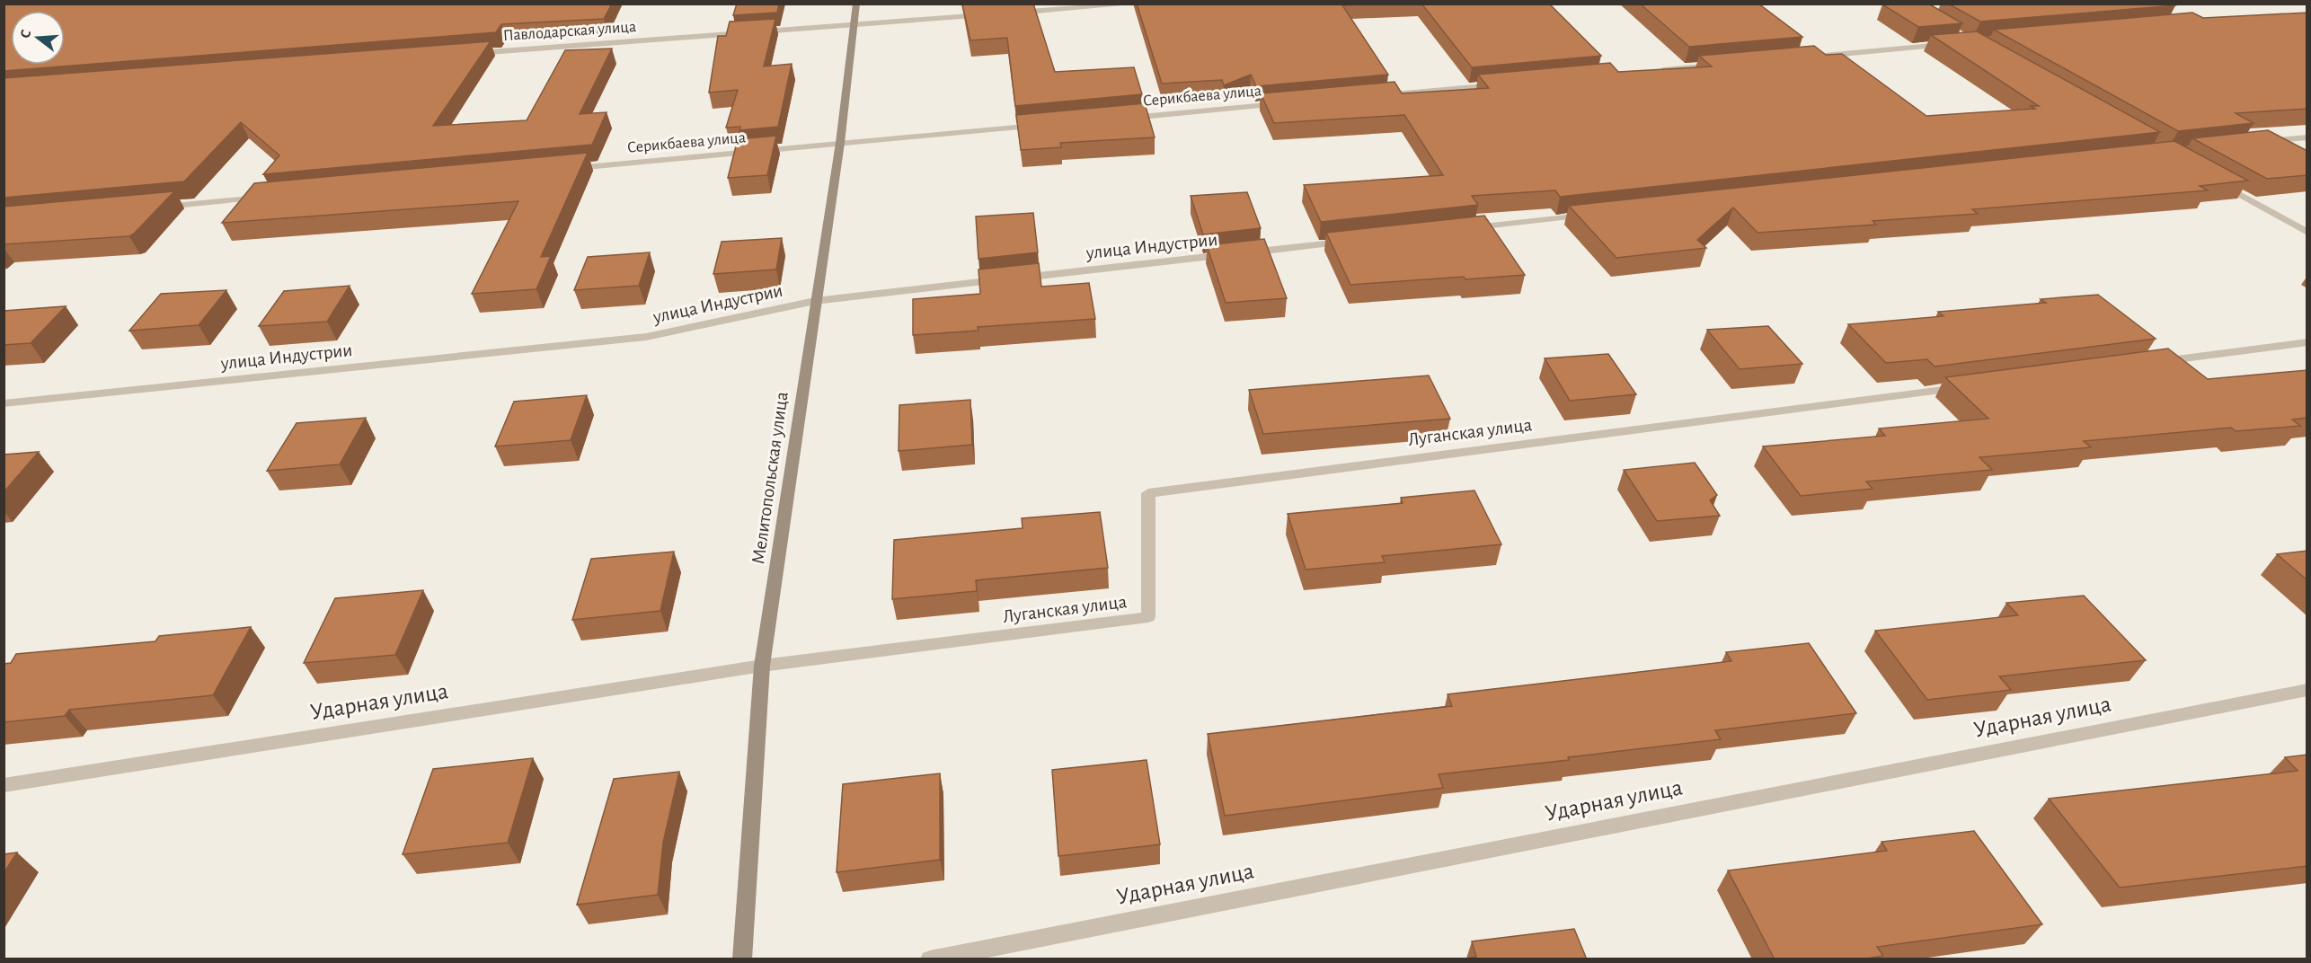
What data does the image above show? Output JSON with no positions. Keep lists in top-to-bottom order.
{
  "streets": {
    "street": [
      "Павлодарская улица",
      "Серикбаева улица",
      "улица Индустрии",
      "Луганская улица",
      "Мелитопольская улица",
      "Ударная улица"
    ]
  },
  "crossings": [
    ["Павлодарская улица", "Мелитопольская улица"],
    ["Серикбаева улица", "Мелитопольская улица"],
    ["улица Индустрии", "Мелитопольская улица"],
    ["Луганская улица", "Мелитопольская улица"],
    ["Луганская улица", "Ударная улица"],
    ["Мелитопольская улица", "Ударная улица"]
  ],
  "north": "left"
}
